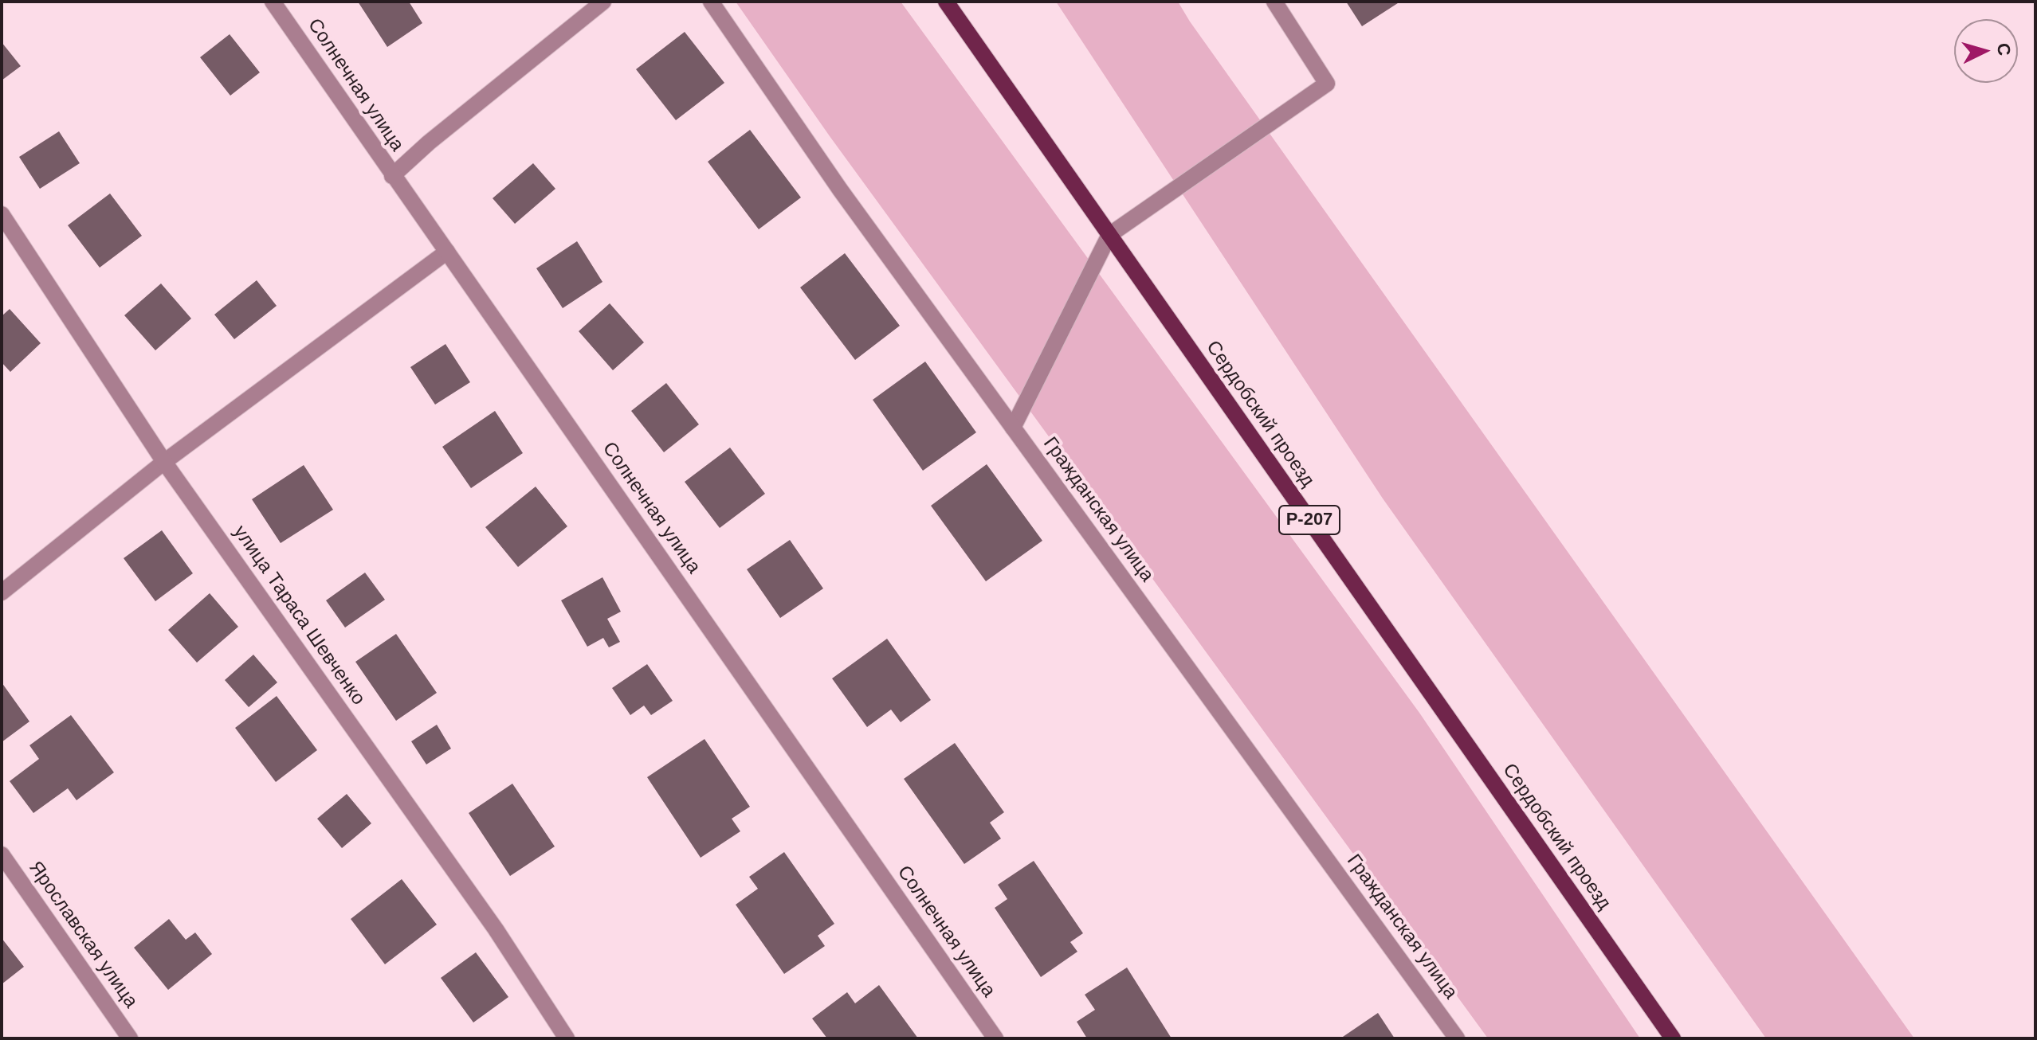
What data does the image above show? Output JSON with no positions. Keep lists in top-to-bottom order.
{
  "streets": {
    "main road": ["Сердобский проезд", "Р-207"],
    "street": [
      "Солнечная улица",
      "Гражданская улица",
      "улица Тараса Шевченко",
      "Ярославская улица"
    ]
  },
  "north": "right"
}
